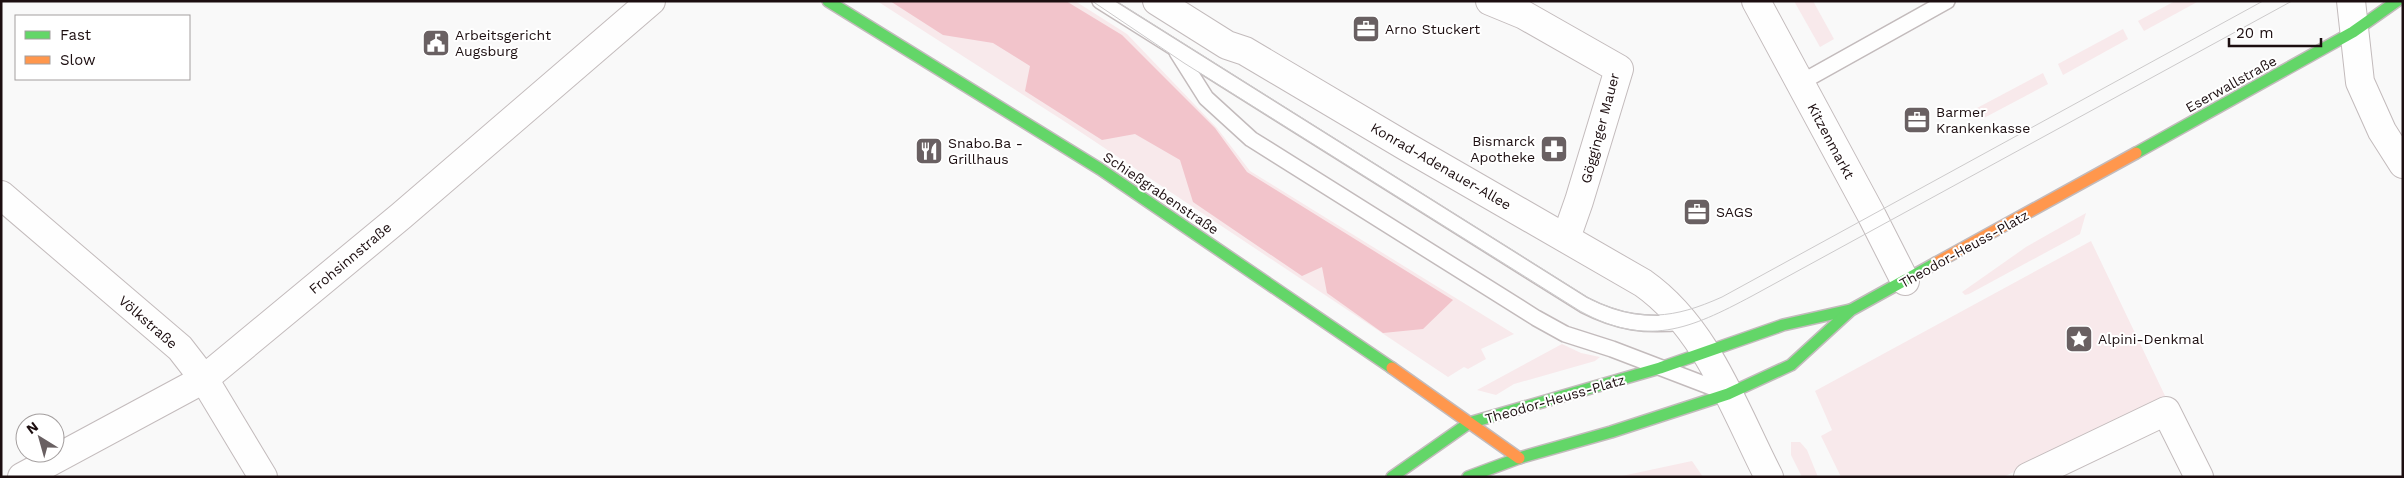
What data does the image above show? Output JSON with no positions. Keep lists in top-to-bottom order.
{
  "streets": {
    "main road": ["Eserwallstraße", "Schießgrabenstraße", "Theodor-Heuss-Platz"],
    "street": [
      "Gögginger Mauer",
      "Kitzenmarkt",
      "Konrad-Adenauer-Allee",
      "Frohsinnstraße",
      "Völkstraße"
    ]
  },
  "crossings": [
    ["Eserwallstraße", "Theodor-Heuss-Platz"],
    ["Gögginger Mauer", "Konrad-Adenauer-Allee"],
    ["Kitzenmarkt", "Theodor-Heuss-Platz"],
    ["Konrad-Adenauer-Allee", "Theodor-Heuss-Platz"],
    ["Schießgrabenstraße", "Theodor-Heuss-Platz"],
    ["Frohsinnstraße", "Völkstraße"]
  ],
  "places": {
    "office": ["Arno Stuckert", "Barmer Krankenkasse", "SAGS"],
    "public building": ["Arbeitsgericht Augsburg"],
    "pharmacy": ["Bismarck Apotheke"],
    "restaurant": ["Snabo.Ba - Grillhaus"],
    "place": ["Alpini-Denkmal"]
  },
  "legend": ["Fast", "Slow"],
  "scale_bar": "20 m",
  "north": "top left"
}
